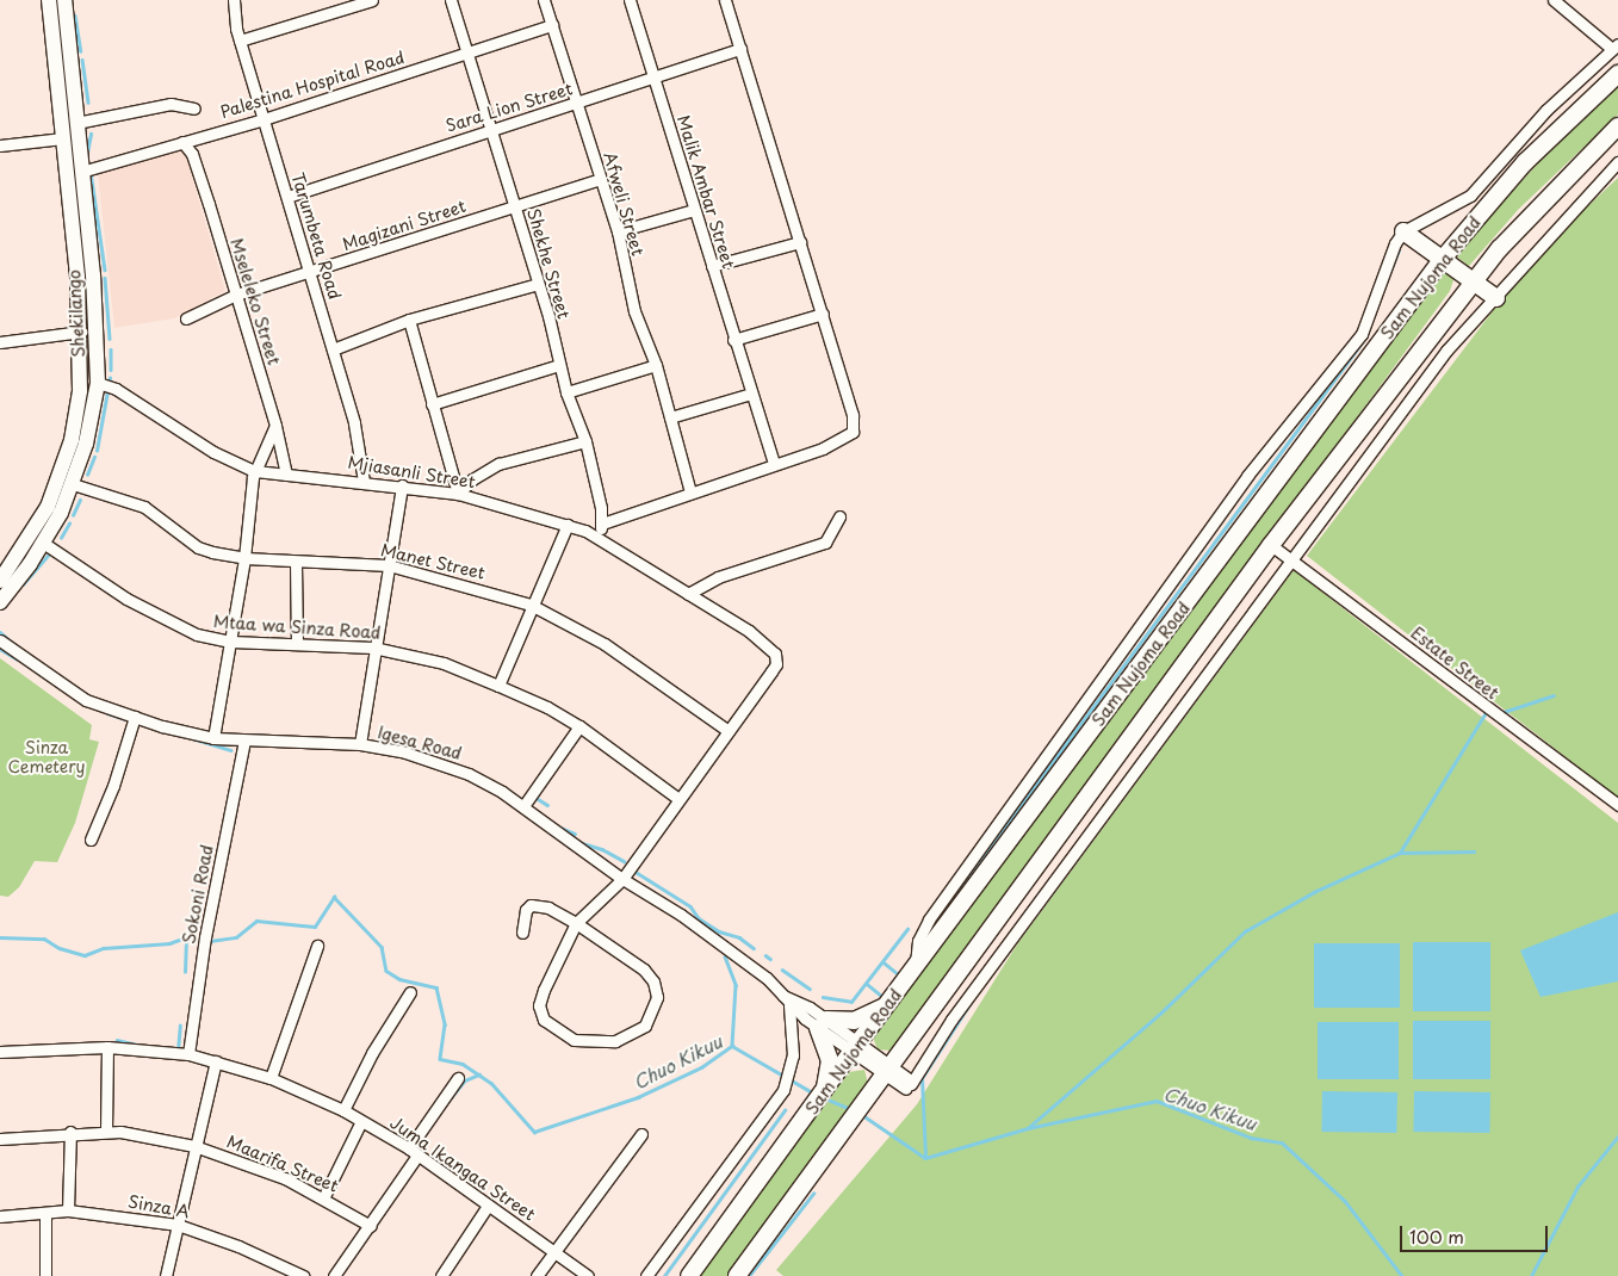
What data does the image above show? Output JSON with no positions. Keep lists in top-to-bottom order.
{
  "streets": {
    "main road": ["Sam Nujoma Road", "Shekilango"],
    "street": [
      "Palestina Hospital Road",
      "Sara Lion Street",
      "Malik Ambar Street",
      "Afweli Street",
      "Magizani Street",
      "Tarumbeta Road",
      "Shekhe Street",
      "Mseleleko Street",
      "Mjiasanli Street",
      "Manet Street",
      "Mtaa wa Sinza Road",
      "Estate Street",
      "Igesa Road",
      "Sokoni Road",
      "Maarifa Street",
      "Juma Ikangaa Street",
      "Sinza A"
    ]
  },
  "crossings": [
    ["Palestina Hospital Road", "Afweli Street"],
    ["Palestina Hospital Road", "Tarumbeta Road"],
    ["Palestina Hospital Road", "Shekhe Street"],
    ["Palestina Hospital Road", "Mseleleko Street"],
    ["Palestina Hospital Road", "Shekilango"],
    ["Sara Lion Street", "Malik Ambar Street"],
    ["Sara Lion Street", "Afweli Street"],
    ["Sara Lion Street", "Tarumbeta Road"],
    ["Sara Lion Street", "Shekhe Street"],
    ["Afweli Street", "Magizani Street"],
    ["Magizani Street", "Tarumbeta Road"],
    ["Magizani Street", "Shekhe Street"],
    ["Magizani Street", "Mseleleko Street"],
    ["Tarumbeta Road", "Mjiasanli Street"],
    ["Shekhe Street", "Mjiasanli Street"],
    ["Sam Nujoma Road", "Estate Street"],
    ["Sam Nujoma Road", "Igesa Road"],
    ["Mseleleko Street", "Mjiasanli Street"],
    ["Shekilango", "Mjiasanli Street"],
    ["Shekilango", "Manet Street"],
    ["Shekilango", "Mtaa wa Sinza Road"],
    ["Mjiasanli Street", "Manet Street"],
    ["Estate Street", "Igesa Road"],
    ["Igesa Road", "Sokoni Road"],
    ["Sokoni Road", "Juma Ikangaa Street"]
  ],
  "water": ["Chuo Kikuu"],
  "parks": ["Sinza Cemetery"],
  "scale_bar": "100 m"
}
